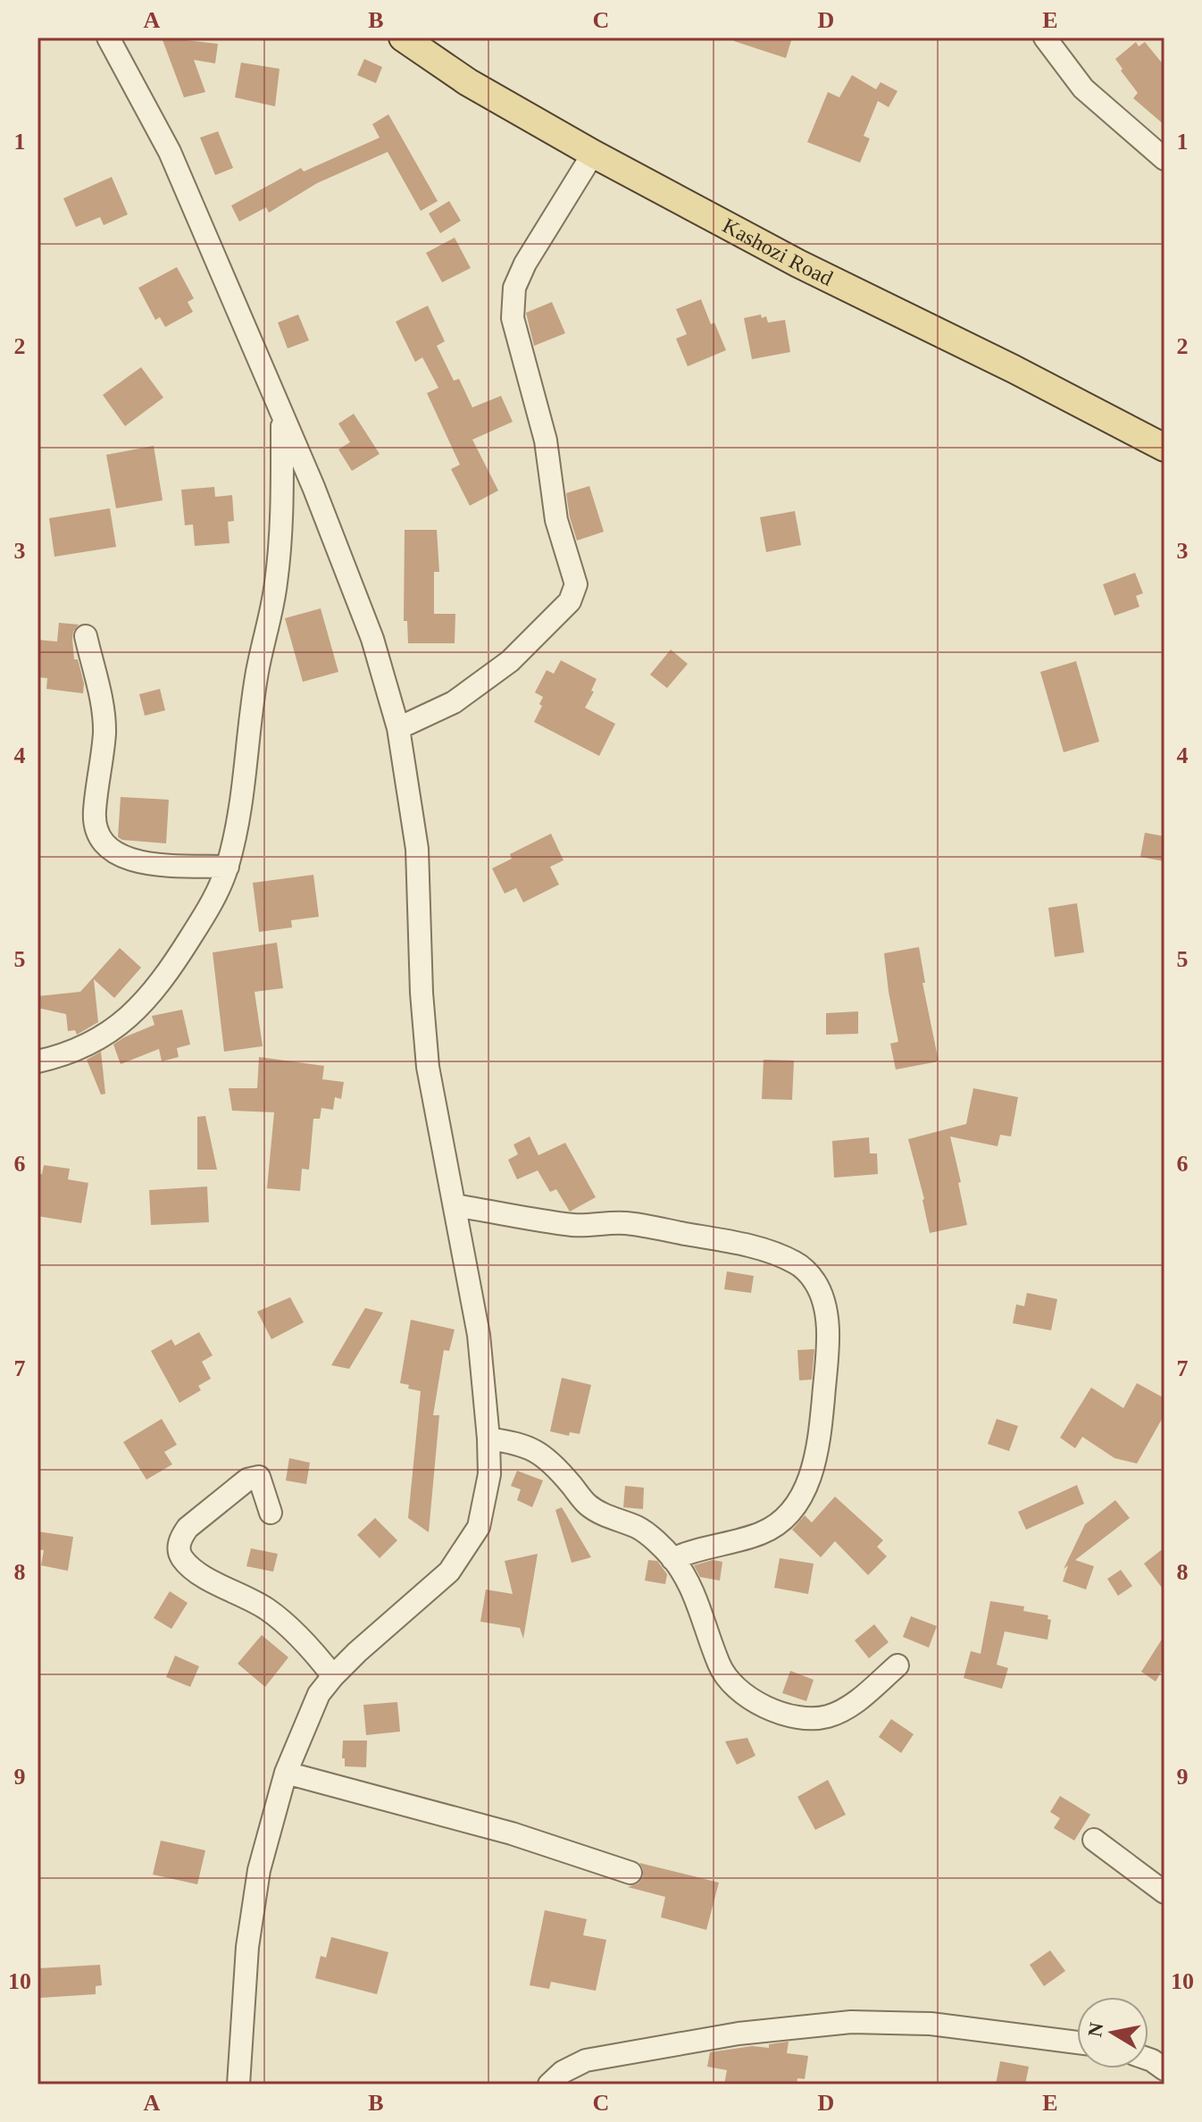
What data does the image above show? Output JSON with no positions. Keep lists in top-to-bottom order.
{
  "streets": {
    "main road": ["Kashozi Road"]
  },
  "north": "left",
  "grid": {
    "columns": [
      "A",
      "B",
      "C",
      "D",
      "E"
    ],
    "rows": [
      "1",
      "2",
      "3",
      "4",
      "5",
      "6",
      "7",
      "8",
      "9",
      "10"
    ]
  }
}
